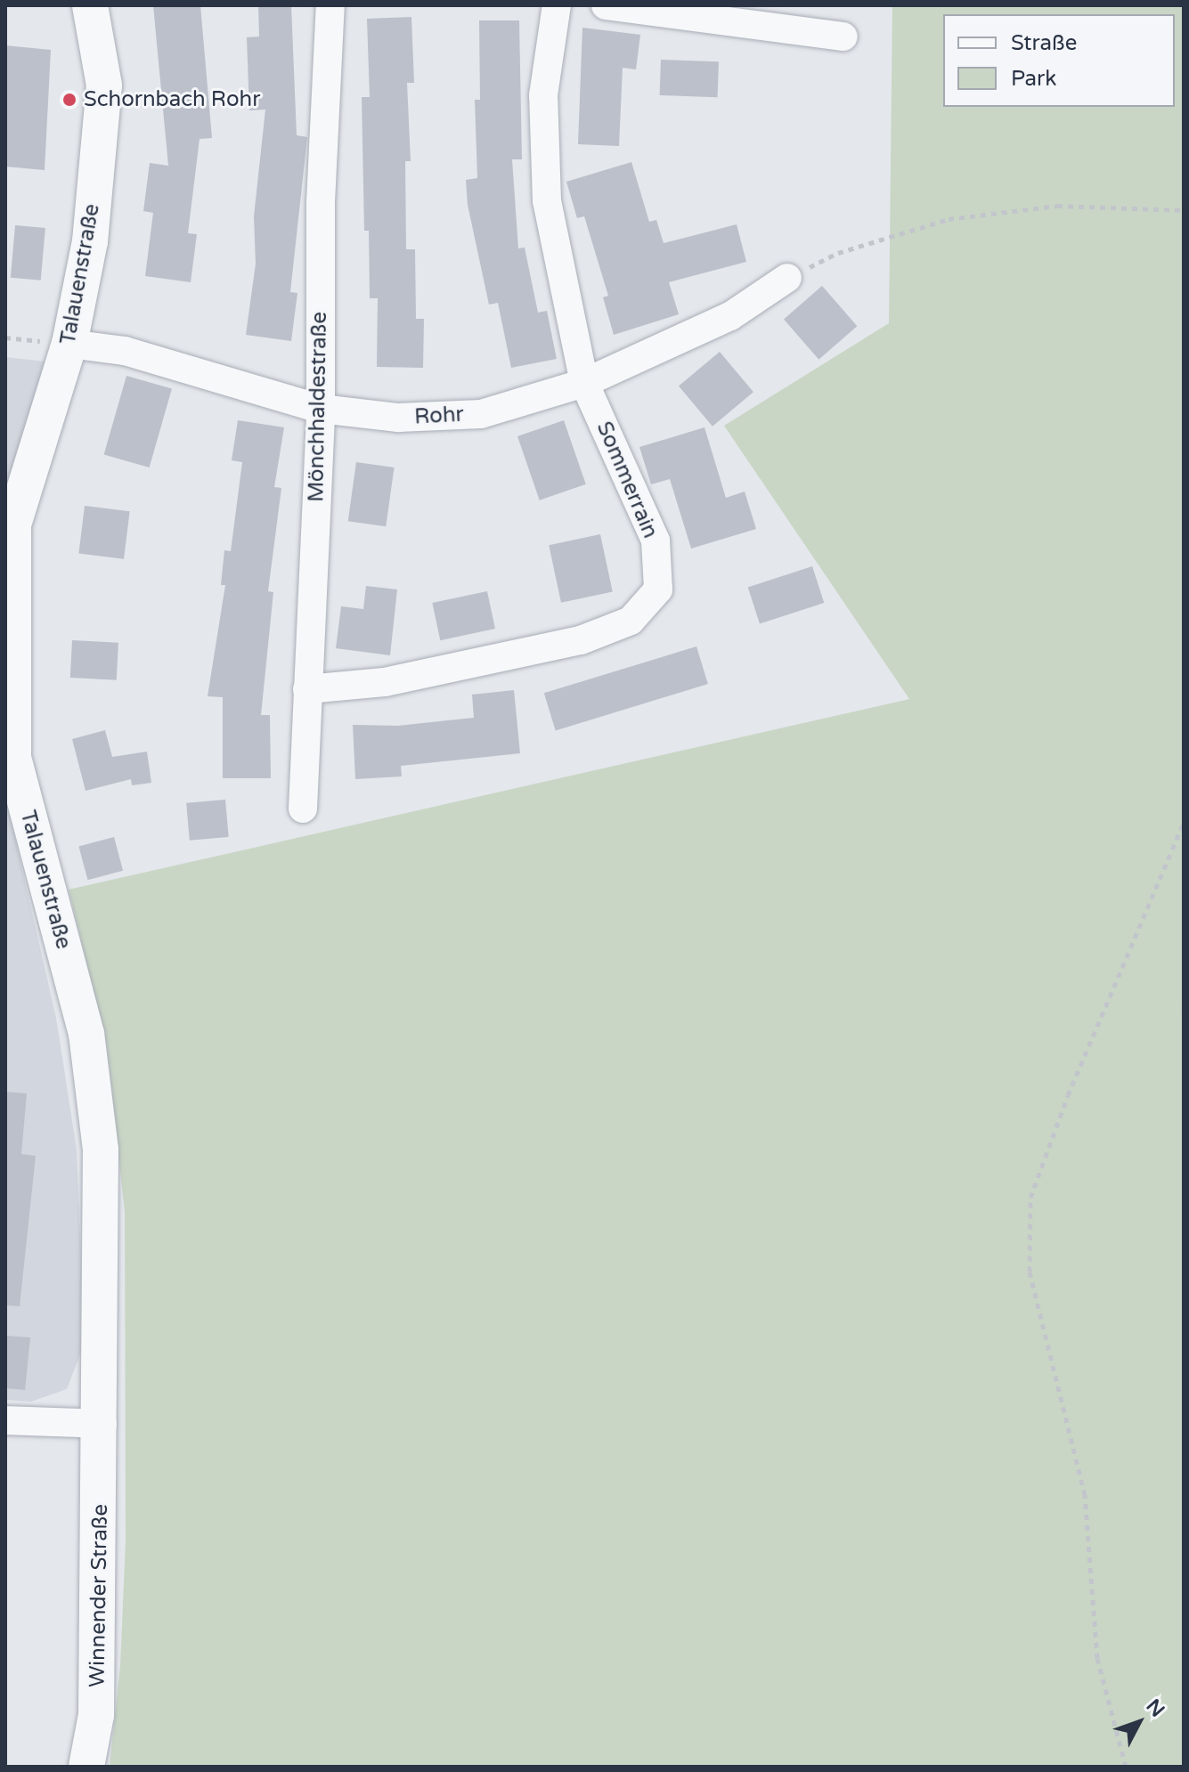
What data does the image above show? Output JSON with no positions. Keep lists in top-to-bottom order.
{
  "streets": {
    "street": [
      "Talauenstraße",
      "Mönchhaldestraße",
      "Rohr",
      "Sommerrain",
      "Winnender Straße"
    ]
  },
  "crossings": [
    ["Talauenstraße", "Rohr"],
    ["Talauenstraße", "Winnender Straße"],
    ["Mönchhaldestraße", "Rohr"],
    ["Mönchhaldestraße", "Sommerrain"],
    ["Rohr", "Sommerrain"]
  ],
  "places": ["Schornbach Rohr"],
  "legend": ["Straße", "Park"],
  "north": "top right"
}
